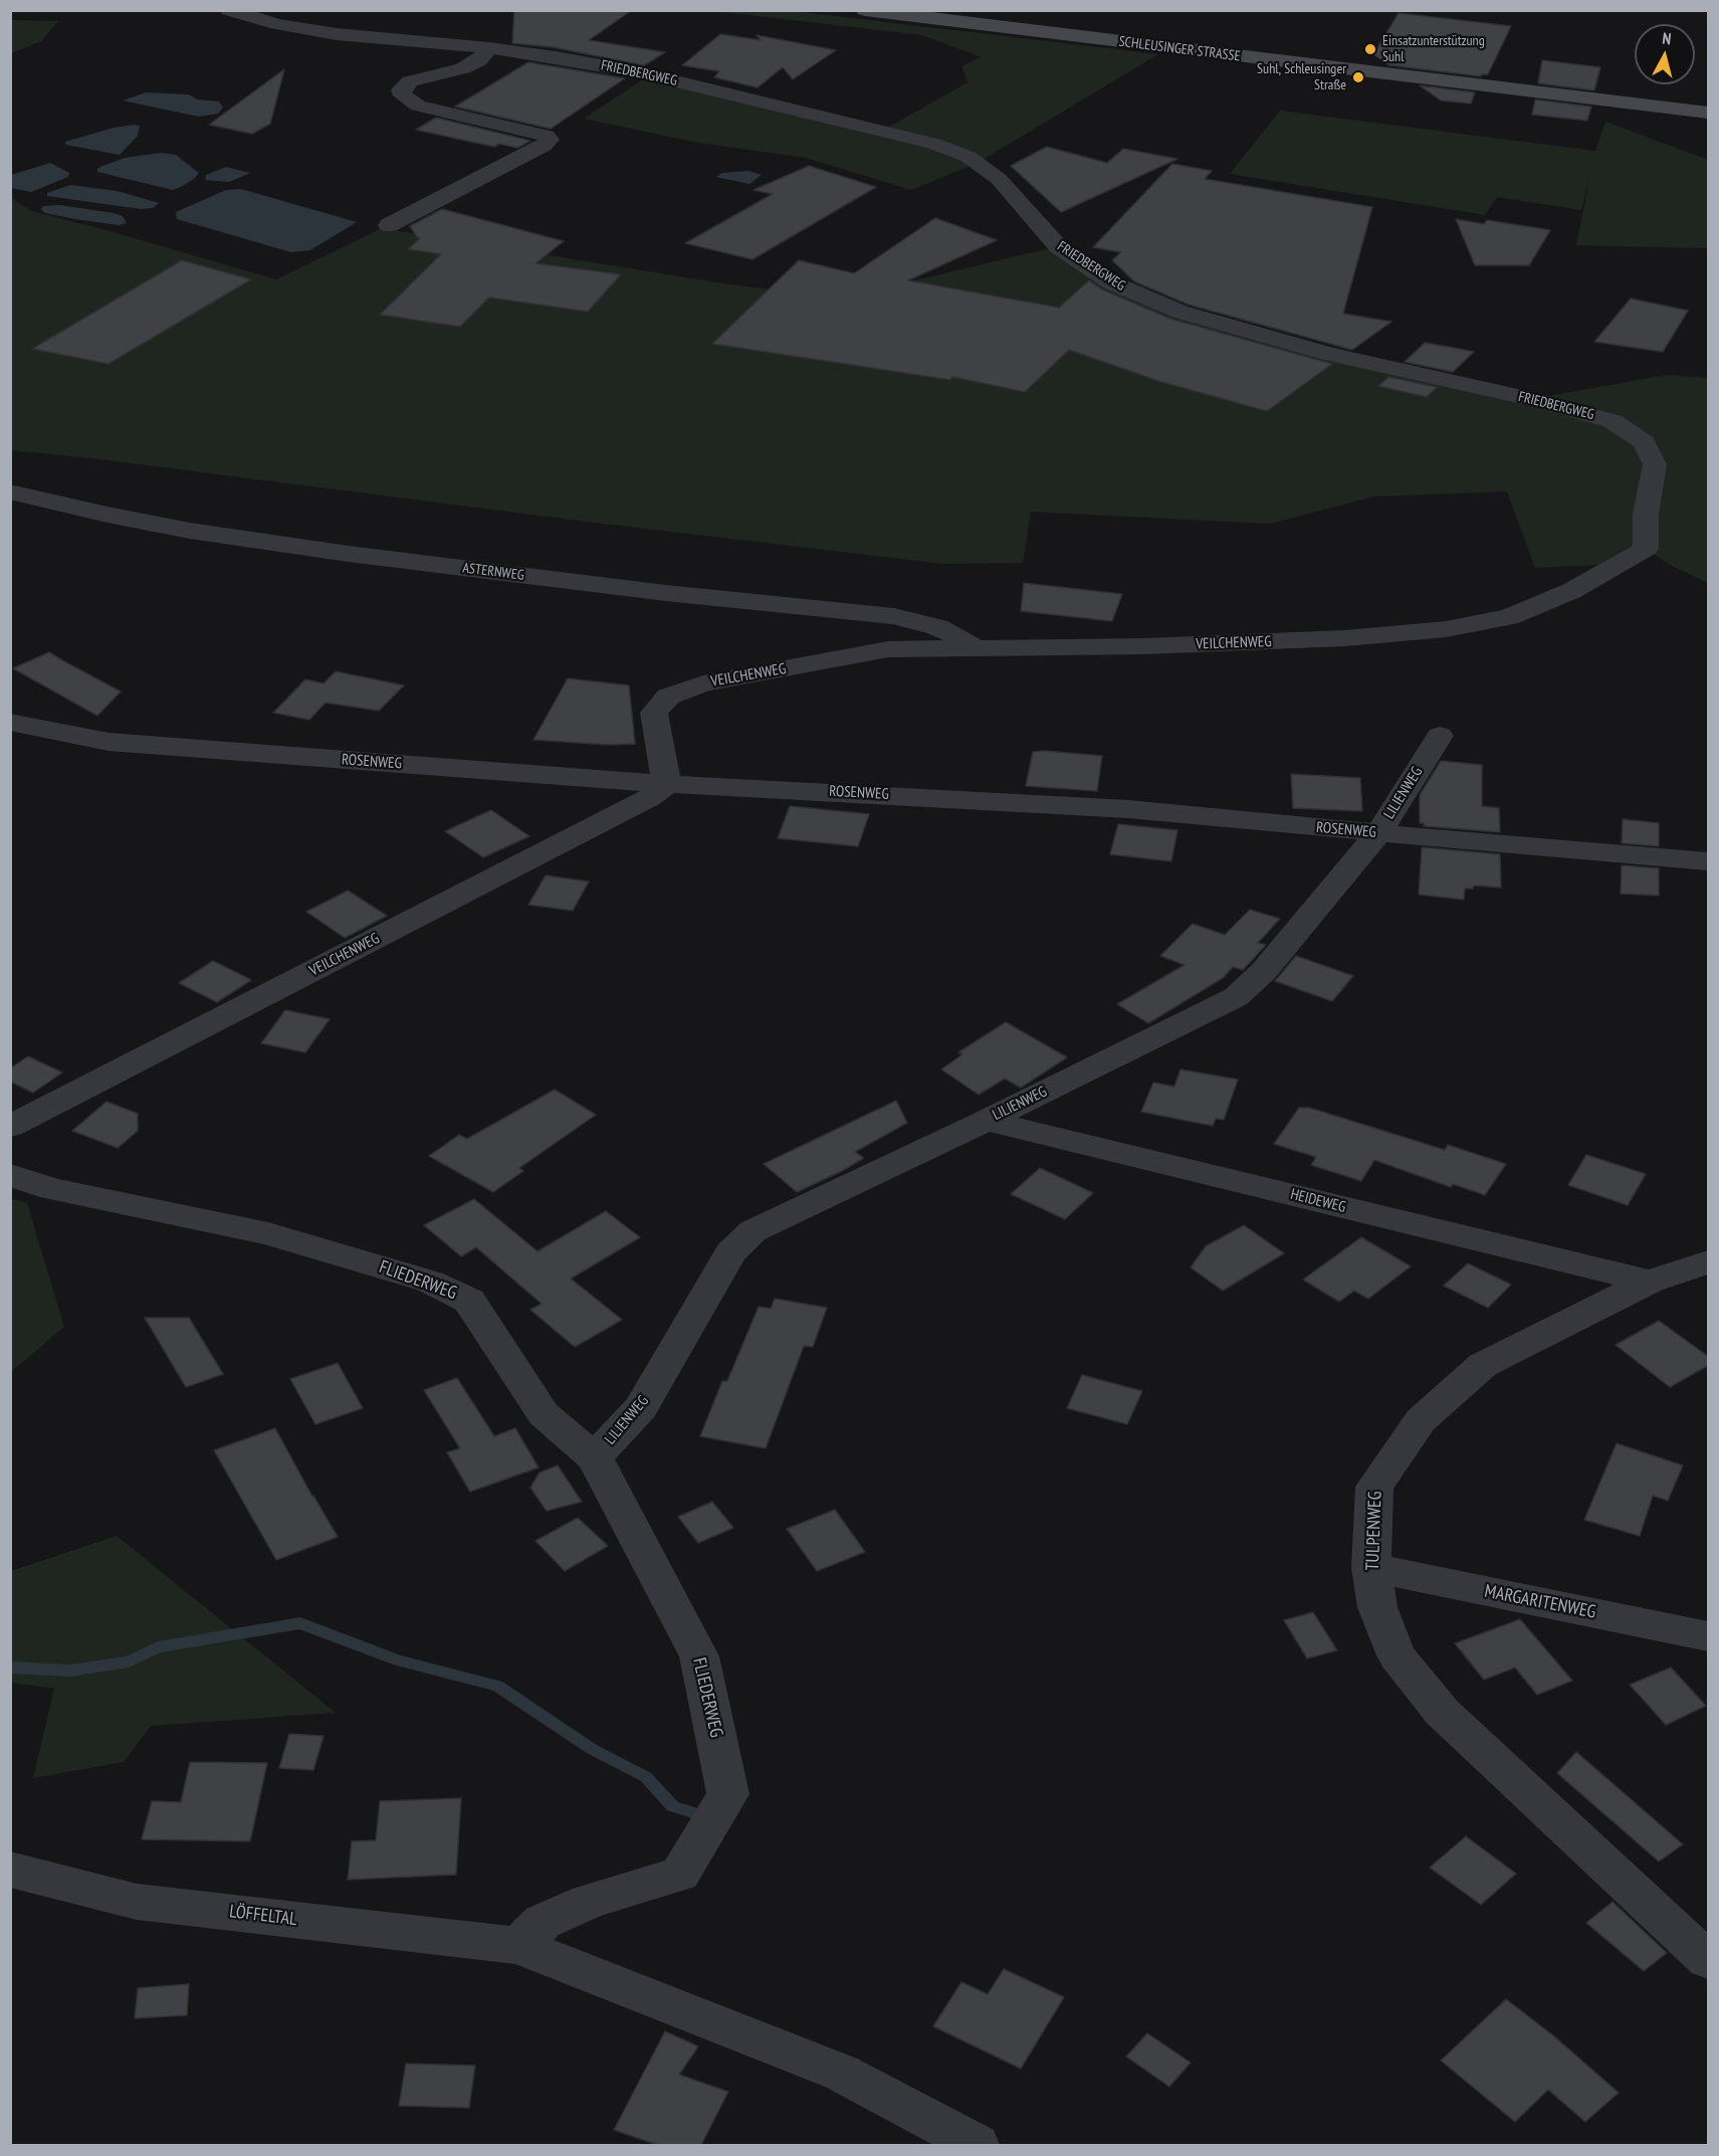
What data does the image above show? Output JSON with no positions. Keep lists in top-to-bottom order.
{
  "streets": {
    "main road": ["SCHLEUSINGER STRASSE"],
    "street": [
      "FRIEDBERGWEG",
      "ASTERNWEG",
      "VEILCHENWEG",
      "ROSENWEG",
      "LILIENWEG",
      "HEIDEWEG",
      "FLIEDERWEG",
      "TULPENWEG",
      "MARGARITENWEG",
      "LÖFFELTAL"
    ]
  },
  "crossings": [
    ["FRIEDBERGWEG", "VEILCHENWEG"],
    ["ASTERNWEG", "VEILCHENWEG"],
    ["VEILCHENWEG", "ROSENWEG"],
    ["ROSENWEG", "LILIENWEG"],
    ["LILIENWEG", "HEIDEWEG"],
    ["LILIENWEG", "FLIEDERWEG"],
    ["HEIDEWEG", "TULPENWEG"],
    ["FLIEDERWEG", "LÖFFELTAL"],
    ["TULPENWEG", "MARGARITENWEG"]
  ],
  "places": ["Einsatzunterstützung Suhl", "Suhl, Schleusinger Straße"],
  "north": "top"
}
